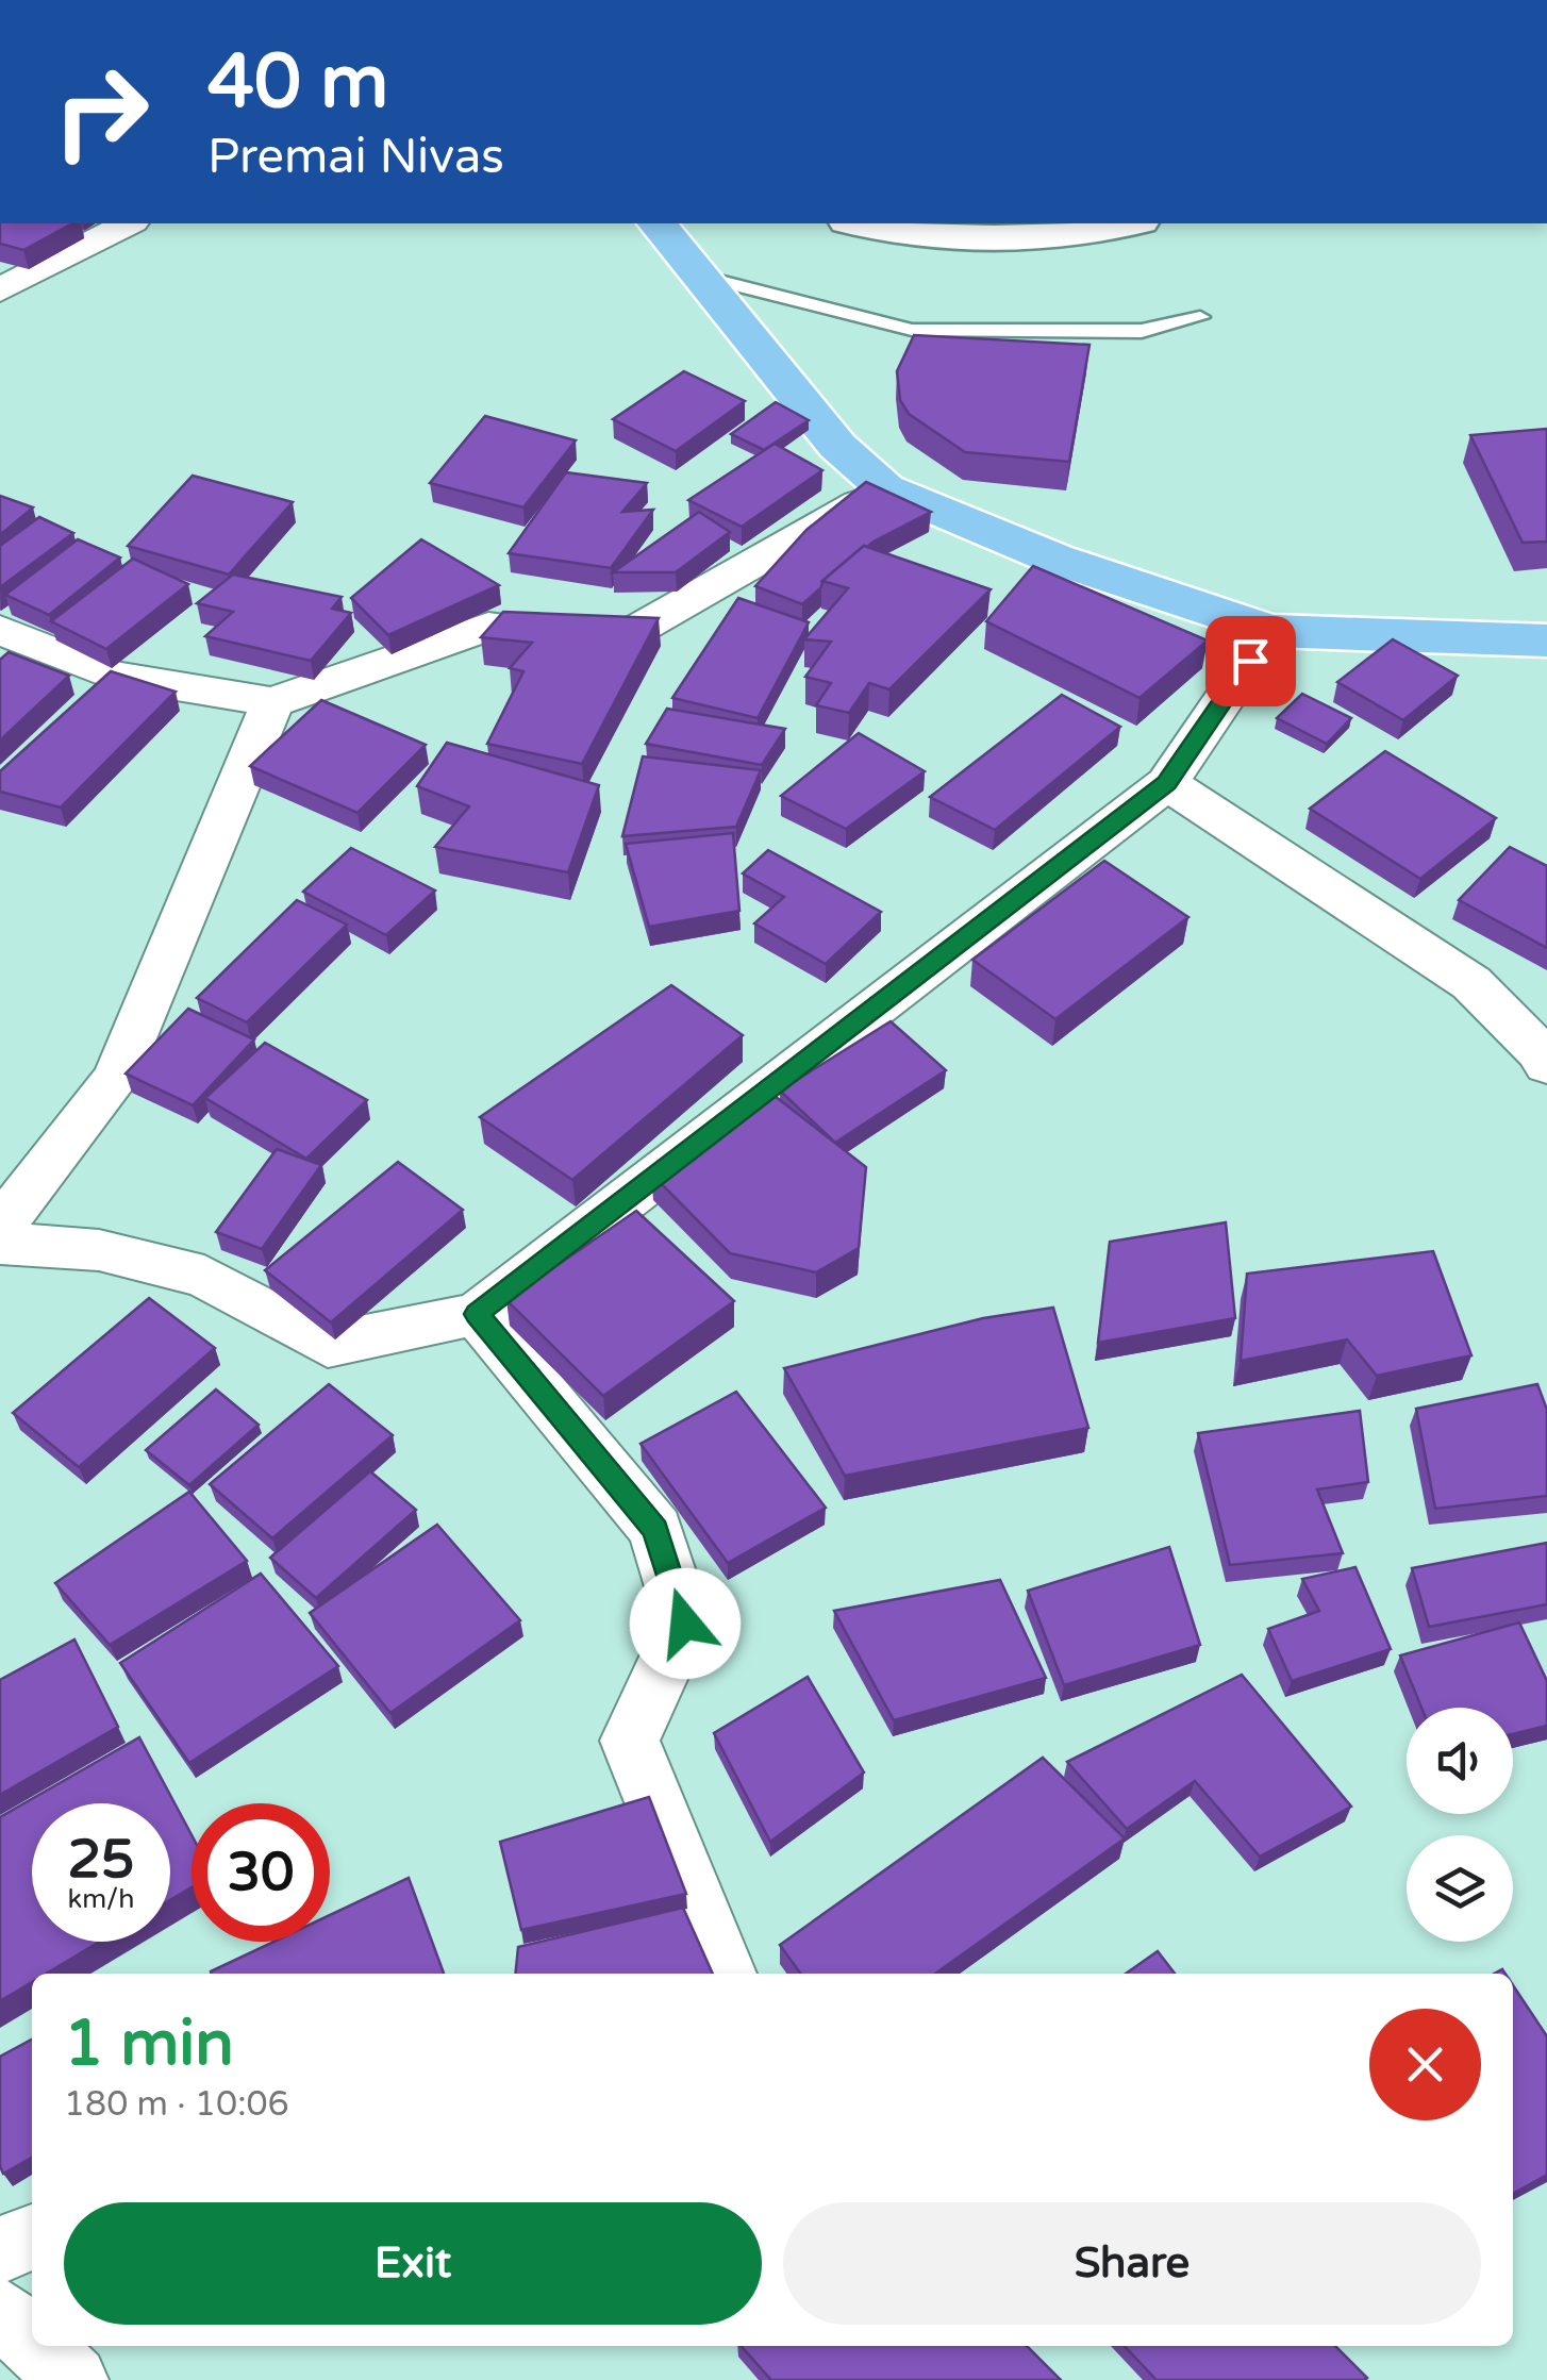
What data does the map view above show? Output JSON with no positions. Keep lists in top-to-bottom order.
{
  "page": {
    "turn": ["40 m", "Premai Nivas"],
    "speed": "25 km/h",
    "limit": "30",
    "heading": ["1 min", "180 m · 10:06"],
    "buttons": ["Exit", "Share"]
  }
}
